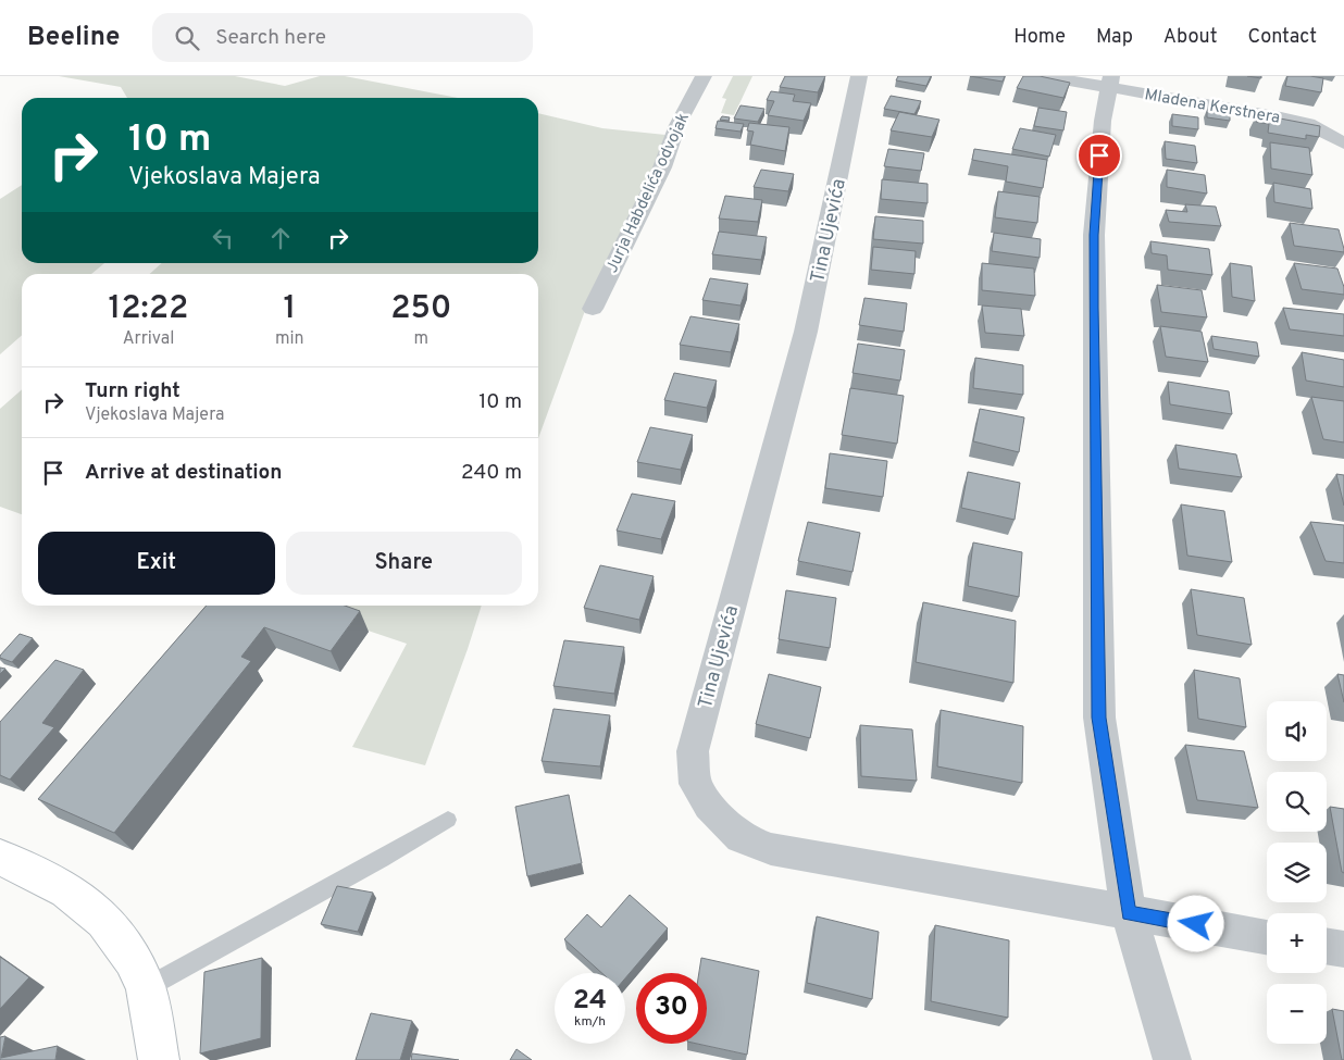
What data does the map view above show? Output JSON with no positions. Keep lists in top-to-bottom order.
{
  "streets": {
    "street": ["Mladena Kerstnera", "Jurja Habdelića odvojak", "Tina Ujevića"]
  },
  "page": {
    "header": "Beeline",
    "search": "Search here",
    "nav": [
      "Home",
      "Map",
      "About",
      "Contact"
    ],
    "turn": ["10 m", "Vjekoslava Majera"],
    "eta": [
      "12:22",
      "Arrival",
      "1",
      "min",
      "250",
      "m"
    ],
    "list": [
      {
        "name": "Turn right",
        "note": "Vjekoslava Majera",
        "value": "10 m"
      },
      {
        "name": "Arrive at destination",
        "value": "240 m"
      }
    ],
    "buttons": ["Exit", "Share"],
    "map_buttons": ["+", "−"],
    "speed": "24 km/h",
    "limit": "30"
  }
}
